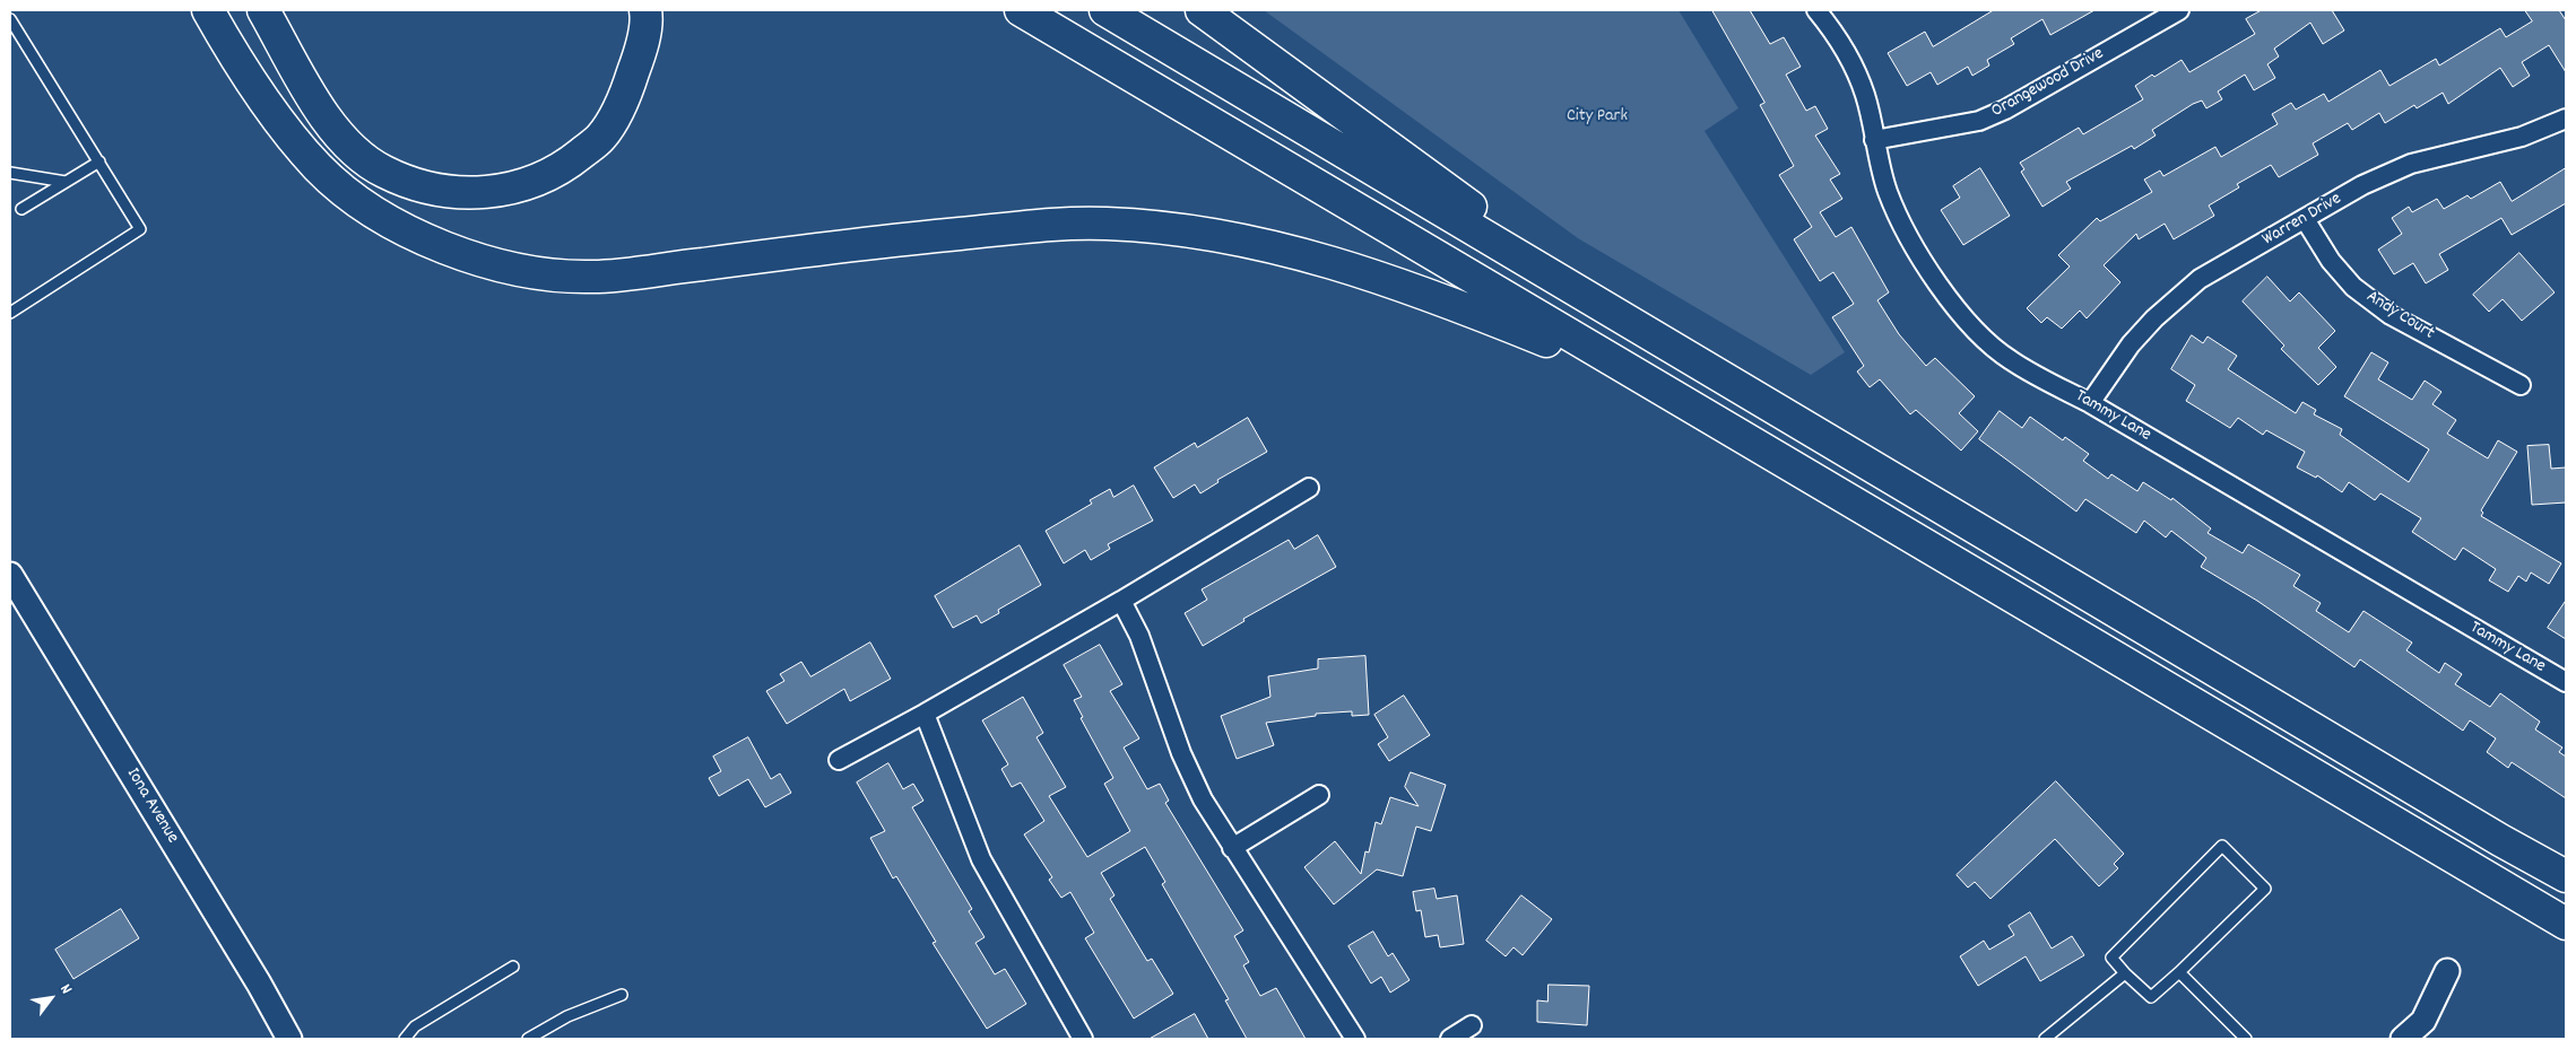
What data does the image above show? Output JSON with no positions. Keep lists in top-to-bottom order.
{
  "streets": {
    "street": [
      "Orangewood Drive",
      "Warren Drive",
      "Andy Court",
      "Tammy Lane",
      "Iona Avenue"
    ]
  },
  "crossings": [
    ["Orangewood Drive", "Tammy Lane"],
    ["Warren Drive", "Andy Court"],
    ["Warren Drive", "Tammy Lane"]
  ],
  "parks": ["City Park"],
  "north": "top right"
}
